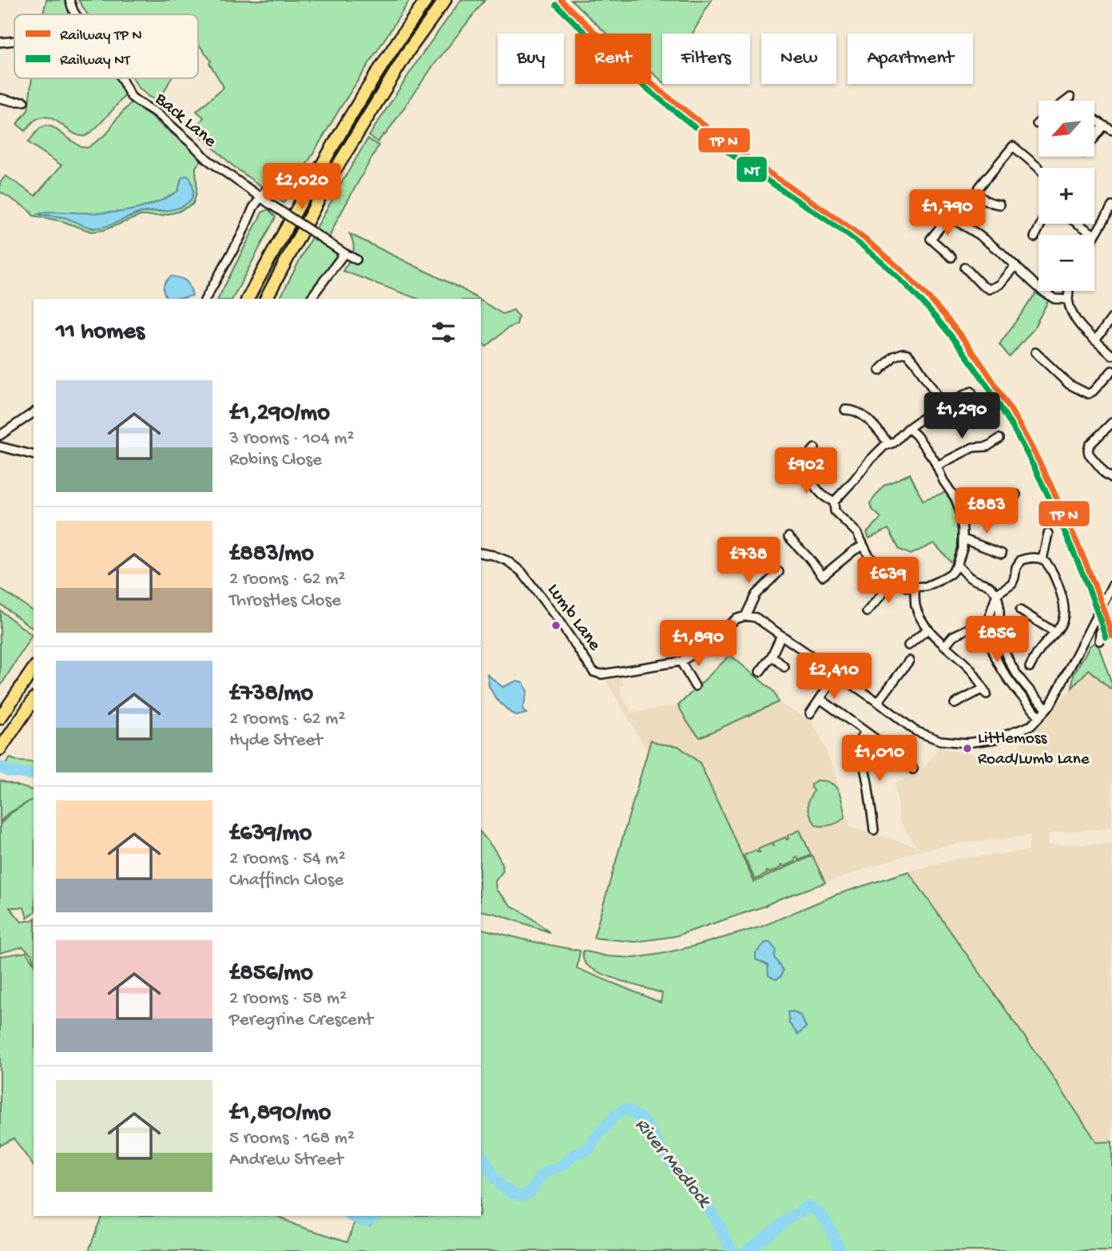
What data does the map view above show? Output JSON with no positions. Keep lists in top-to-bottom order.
{
  "streets": {
    "street": ["Back Lane", "Lumb Lane"]
  },
  "water": ["River Medlock"],
  "places": ["Littlemoss Road/Lumb Lane"],
  "lines": ["rail line NT"],
  "legend": ["Railway TP N", "Railway NT"],
  "north": "bottom left",
  "page": {
    "chip": [
      "Buy",
      "Rent",
      "Filters",
      "New",
      "Apartment"
    ],
    "map_buttons": ["+", "−"],
    "price": [
      "£2,020",
      "£1,790",
      "£1,290",
      "£902",
      "£883",
      "£738",
      "£639",
      "£856",
      "£1,890",
      "£2,410",
      "£1,010"
    ],
    "heading": "11 homes",
    "list": [
      {
        "name": "£1,290/mo",
        "note": "3 rooms · 104 m² · Robins Close"
      },
      {
        "name": "£883/mo",
        "note": "2 rooms · 62 m² · Throstles Close"
      },
      {
        "name": "£738/mo",
        "note": "2 rooms · 62 m² · Hyde Street"
      },
      {
        "name": "£639/mo",
        "note": "2 rooms · 54 m² · Chaffinch Close"
      },
      {
        "name": "£856/mo",
        "note": "2 rooms · 58 m² · Peregrine Crescent"
      },
      {
        "name": "£1,890/mo",
        "note": "5 rooms · 168 m² · Andrew Street"
      }
    ]
  }
}
